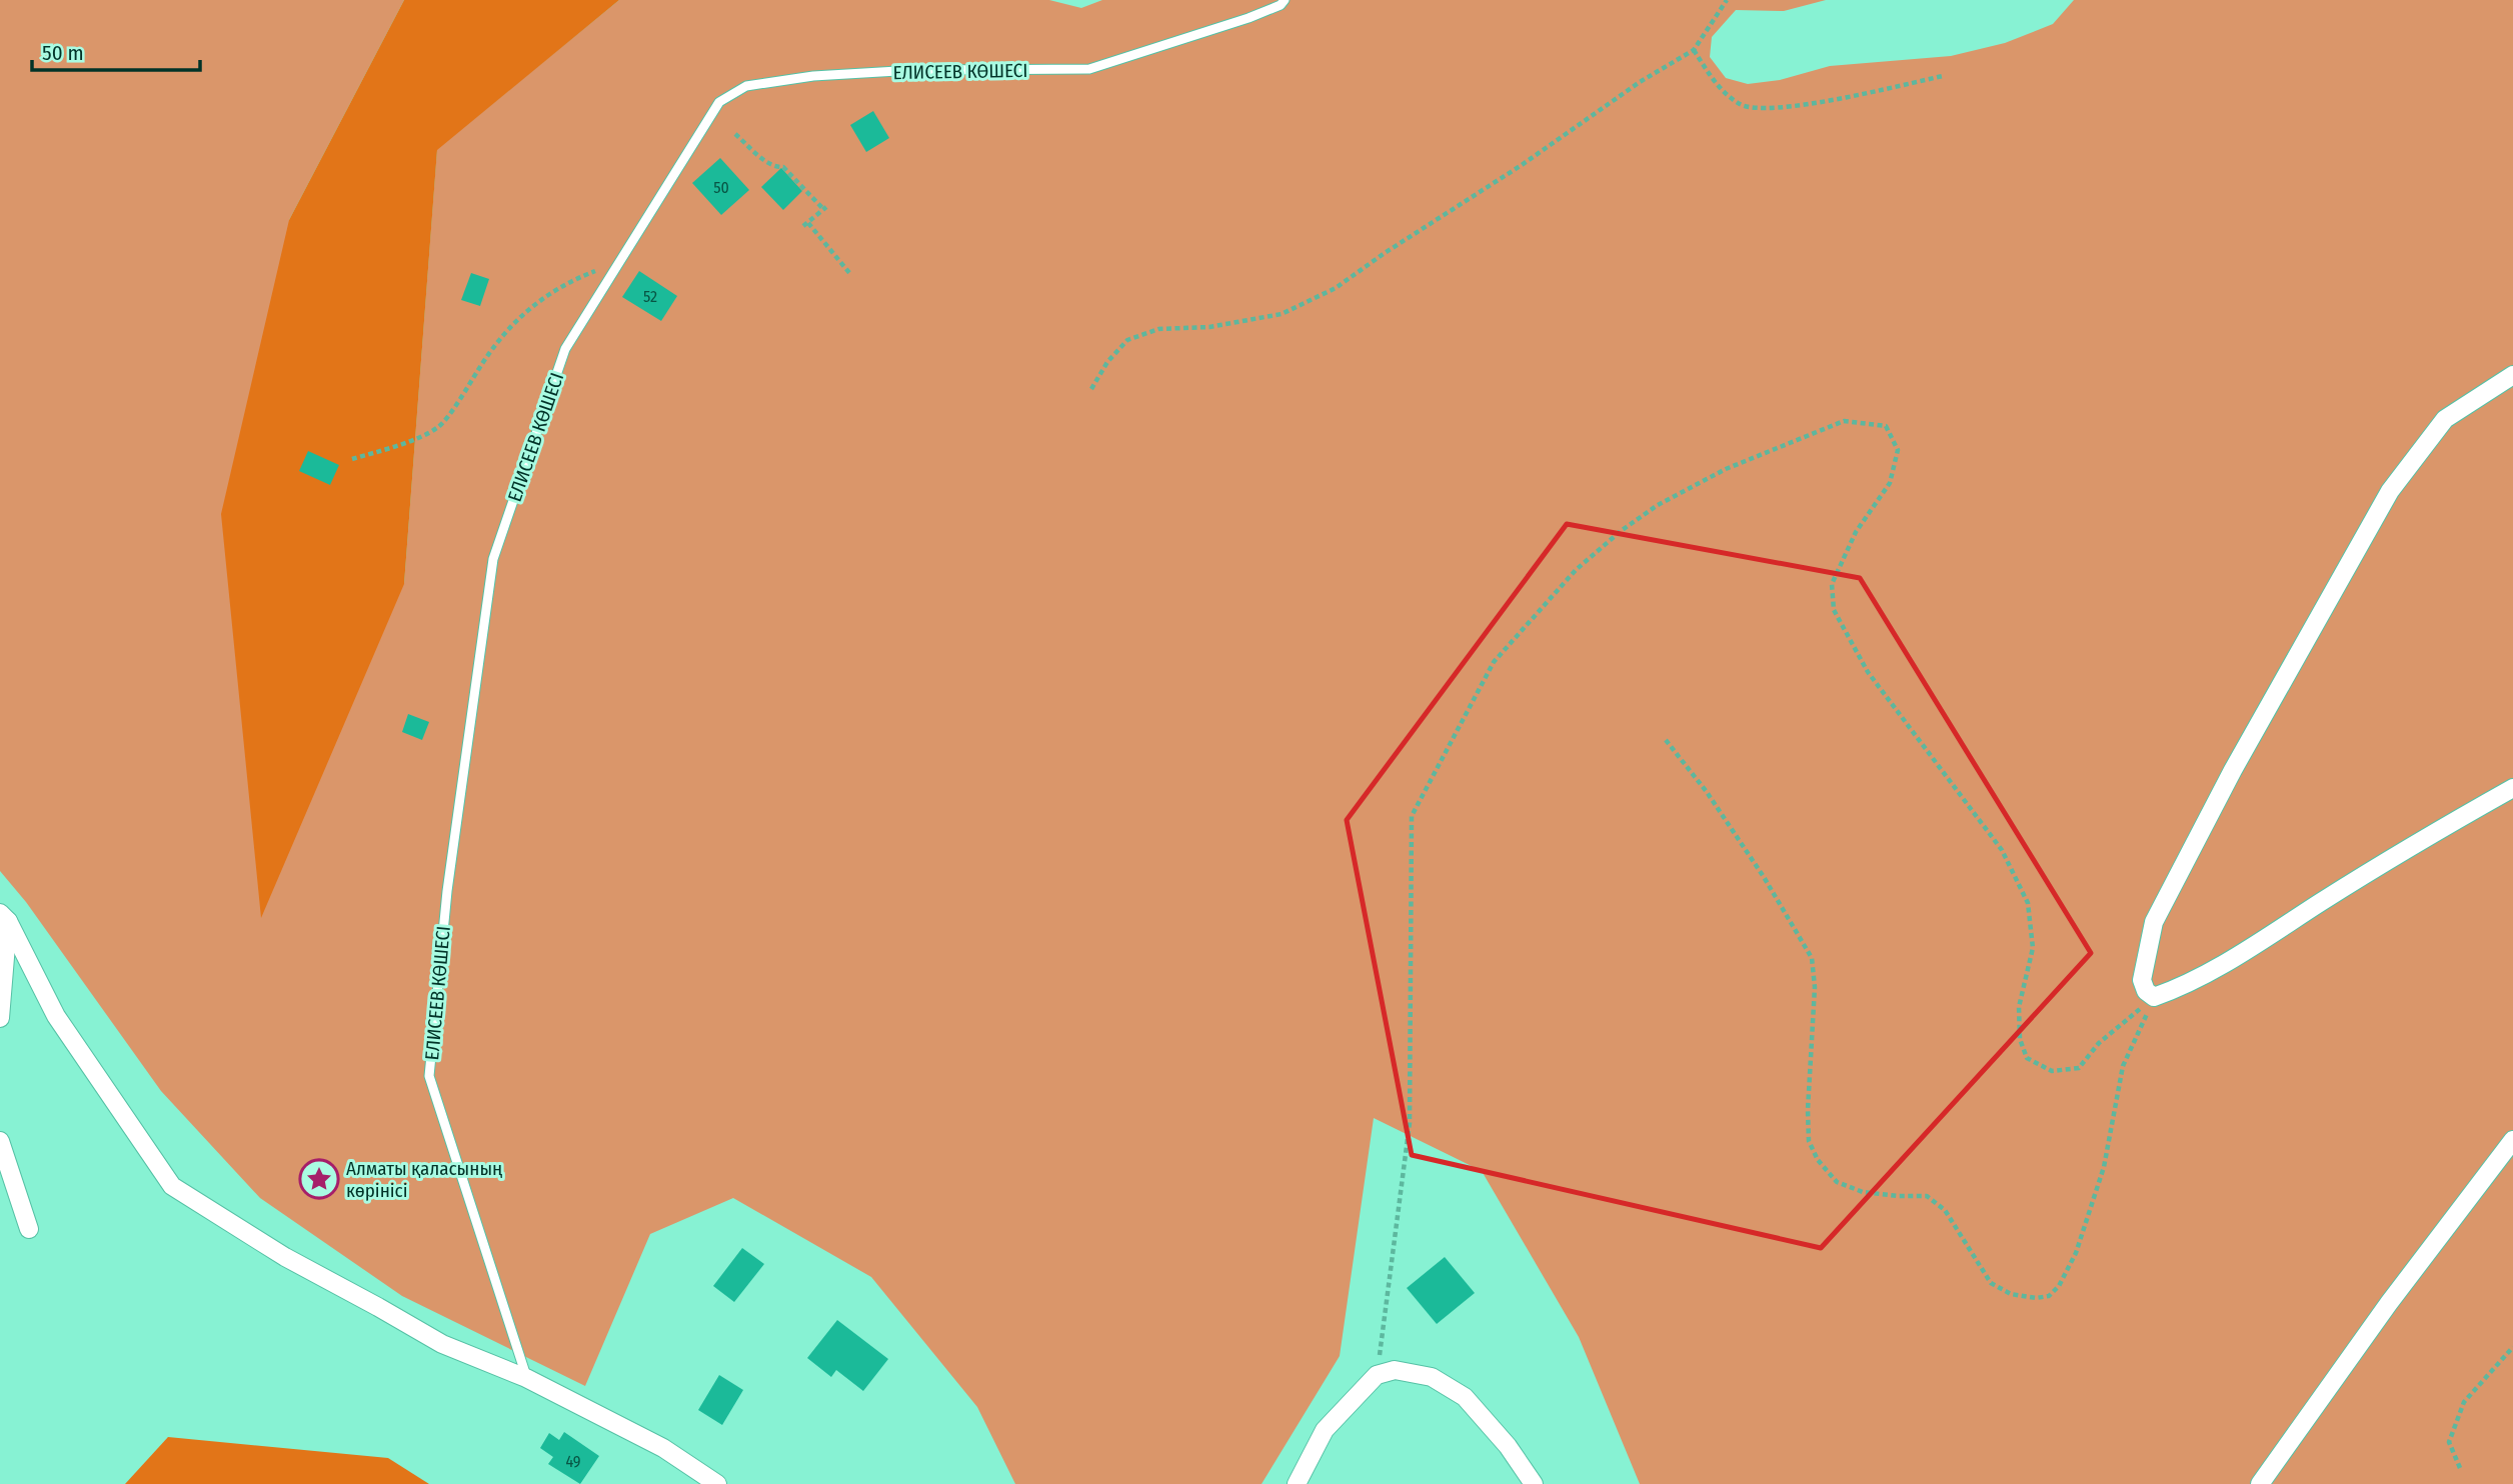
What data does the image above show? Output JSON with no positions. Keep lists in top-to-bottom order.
{
  "streets": {
    "lane": ["ЕЛИСЕЕВ КӨШЕСІ"]
  },
  "places": {
    "place": ["Алматы қаласының көрінісі"]
  },
  "house_numbers": ["50", "52", "49"],
  "scale_bar": "50 m"
}
